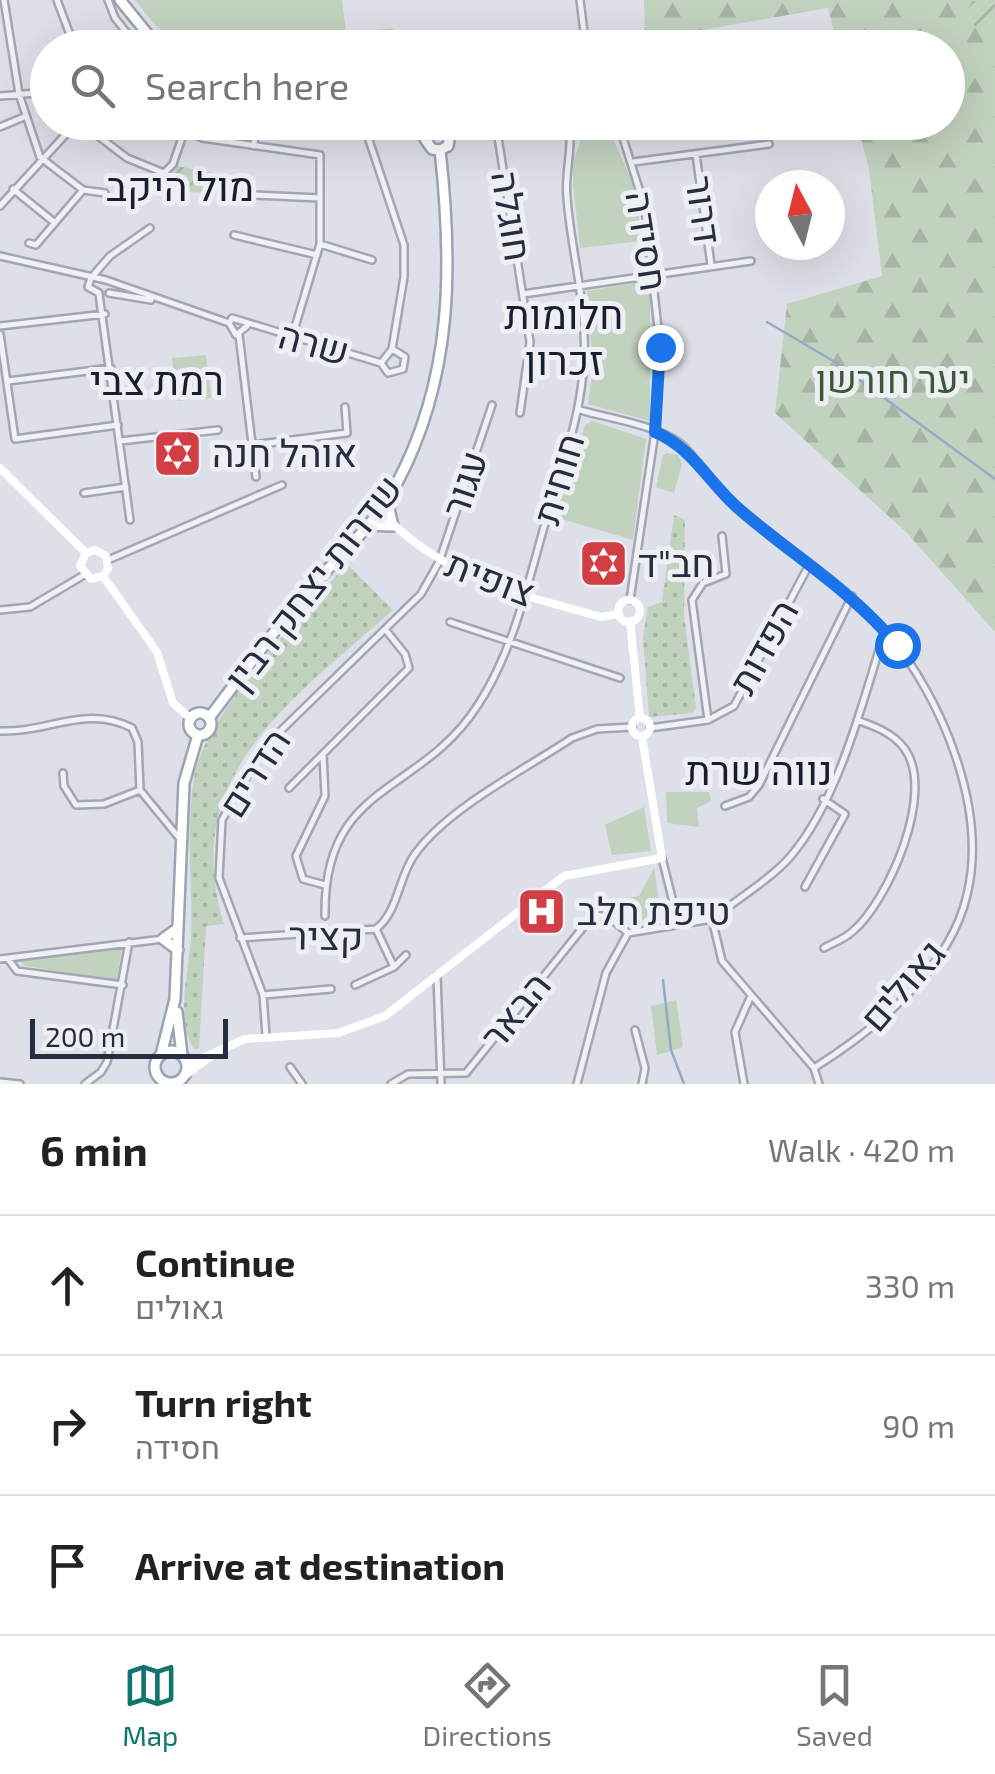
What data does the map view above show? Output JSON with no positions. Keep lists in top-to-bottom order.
{
  "streets": {
    "main road": ["שדרות יצחק רבין"],
    "street": [
      "דרור",
      "חוגלה",
      "חסידה",
      "שרה",
      "חוחית",
      "עגור",
      "צופית",
      "הפדות",
      "הדרים",
      "קציר",
      "גאולים",
      "הבאר"
    ]
  },
  "crossings": [
    ["דרור", "חסידה"],
    ["חסידה", "גאולים"],
    ["חוחית", "צופית"],
    ["חוחית", "גאולים"],
    ["עגור", "צופית"],
    ["עגור", "הדרים"],
    ["צופית", "שדרות יצחק רבין"],
    ["צופית", "הדרים"],
    ["הפדות", "גאולים"],
    ["הדרים", "קציר"]
  ],
  "districts": [
    "מול היקב",
    "חלומות זכרון",
    "רמת צבי",
    "נווה שרת"
  ],
  "parks": ["יער חורשן"],
  "places": {
    "synagogue": ["אוהל חנה", "חב\"ד"],
    "hospital": ["טיפת חלב"]
  },
  "scale_bar": "200 m",
  "north": "top",
  "page": {
    "search": "Search here",
    "scale": "200 m",
    "heading": ["6 min", "Walk · 420 m"],
    "list": [
      ["Continue", "גאולים", "330 m"],
      ["Turn right", "חסידה", "90 m"],
      "Arrive at destination"
    ],
    "nav": ["Map", "Directions", "Saved"]
  }
}
